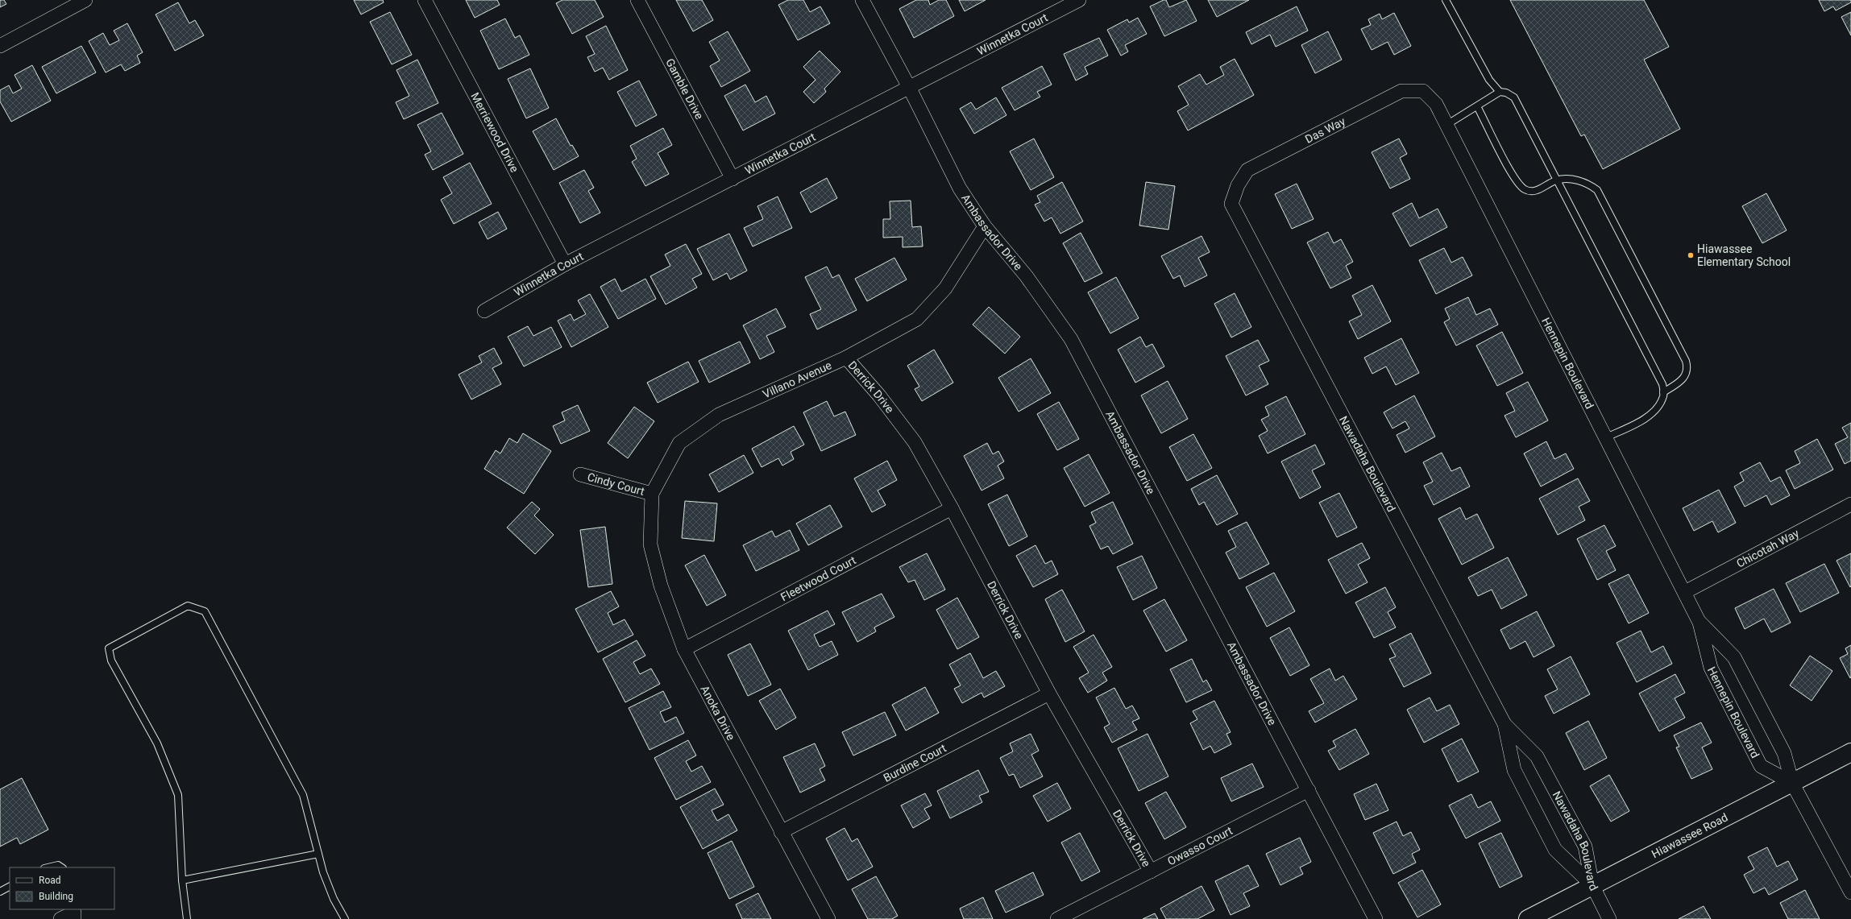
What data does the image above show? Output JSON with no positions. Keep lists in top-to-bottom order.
{
  "streets": {
    "main road": ["Hiawassee Road"],
    "street": [
      "Winnetka Court",
      "Gamble Drive",
      "Das Way",
      "Merriewood Drive",
      "Ambassador Drive",
      "Hennepin Boulevard",
      "Villano Avenue",
      "Derrick Drive",
      "Nawadaha Boulevard",
      "Cindy Court",
      "Chicotah Way",
      "Fleetwood Court",
      "Anoka Drive",
      "Burdine Court",
      "Owasso Court"
    ]
  },
  "crossings": [
    ["Winnetka Court", "Gamble Drive"],
    ["Winnetka Court", "Merriewood Drive"],
    ["Winnetka Court", "Ambassador Drive"],
    ["Das Way", "Hennepin Boulevard"],
    ["Das Way", "Nawadaha Boulevard"],
    ["Ambassador Drive", "Villano Avenue"],
    ["Ambassador Drive", "Owasso Court"],
    ["Hennepin Boulevard", "Chicotah Way"],
    ["Hennepin Boulevard", "Hiawassee Road"],
    ["Villano Avenue", "Derrick Drive"],
    ["Villano Avenue", "Cindy Court"],
    ["Villano Avenue", "Anoka Drive"],
    ["Derrick Drive", "Fleetwood Court"],
    ["Derrick Drive", "Burdine Court"],
    ["Derrick Drive", "Owasso Court"],
    ["Nawadaha Boulevard", "Hiawassee Road"],
    ["Cindy Court", "Anoka Drive"],
    ["Fleetwood Court", "Anoka Drive"],
    ["Anoka Drive", "Burdine Court"]
  ],
  "places": ["Hiawassee Elementary School"],
  "legend": ["Road", "Building"]
}
